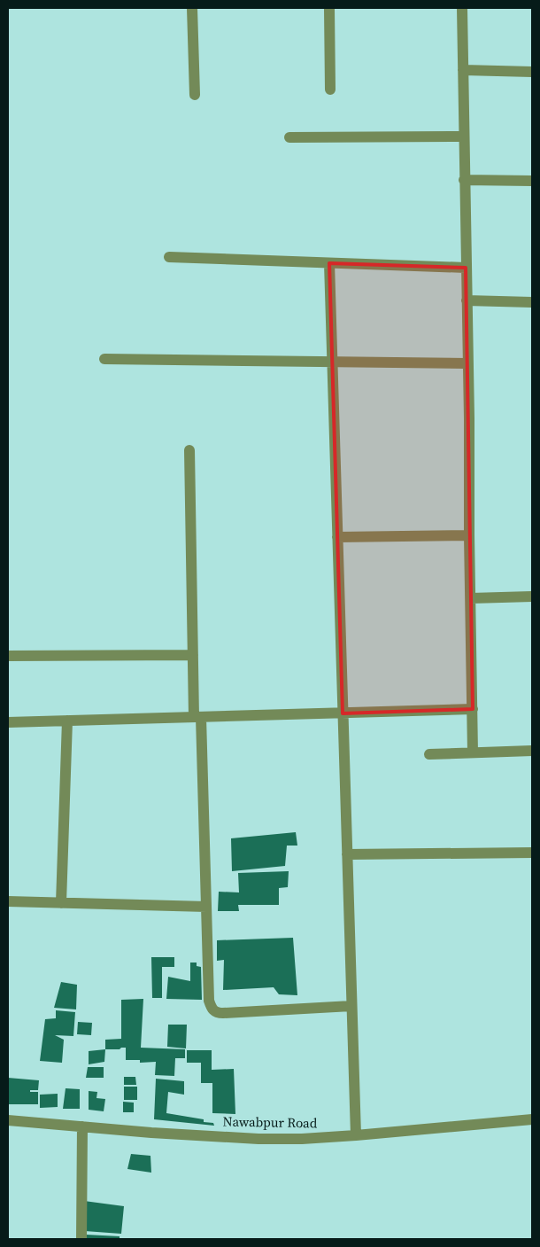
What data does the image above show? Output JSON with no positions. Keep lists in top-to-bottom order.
{
  "streets": {
    "street": ["Nawabpur Road"]
  }
}
